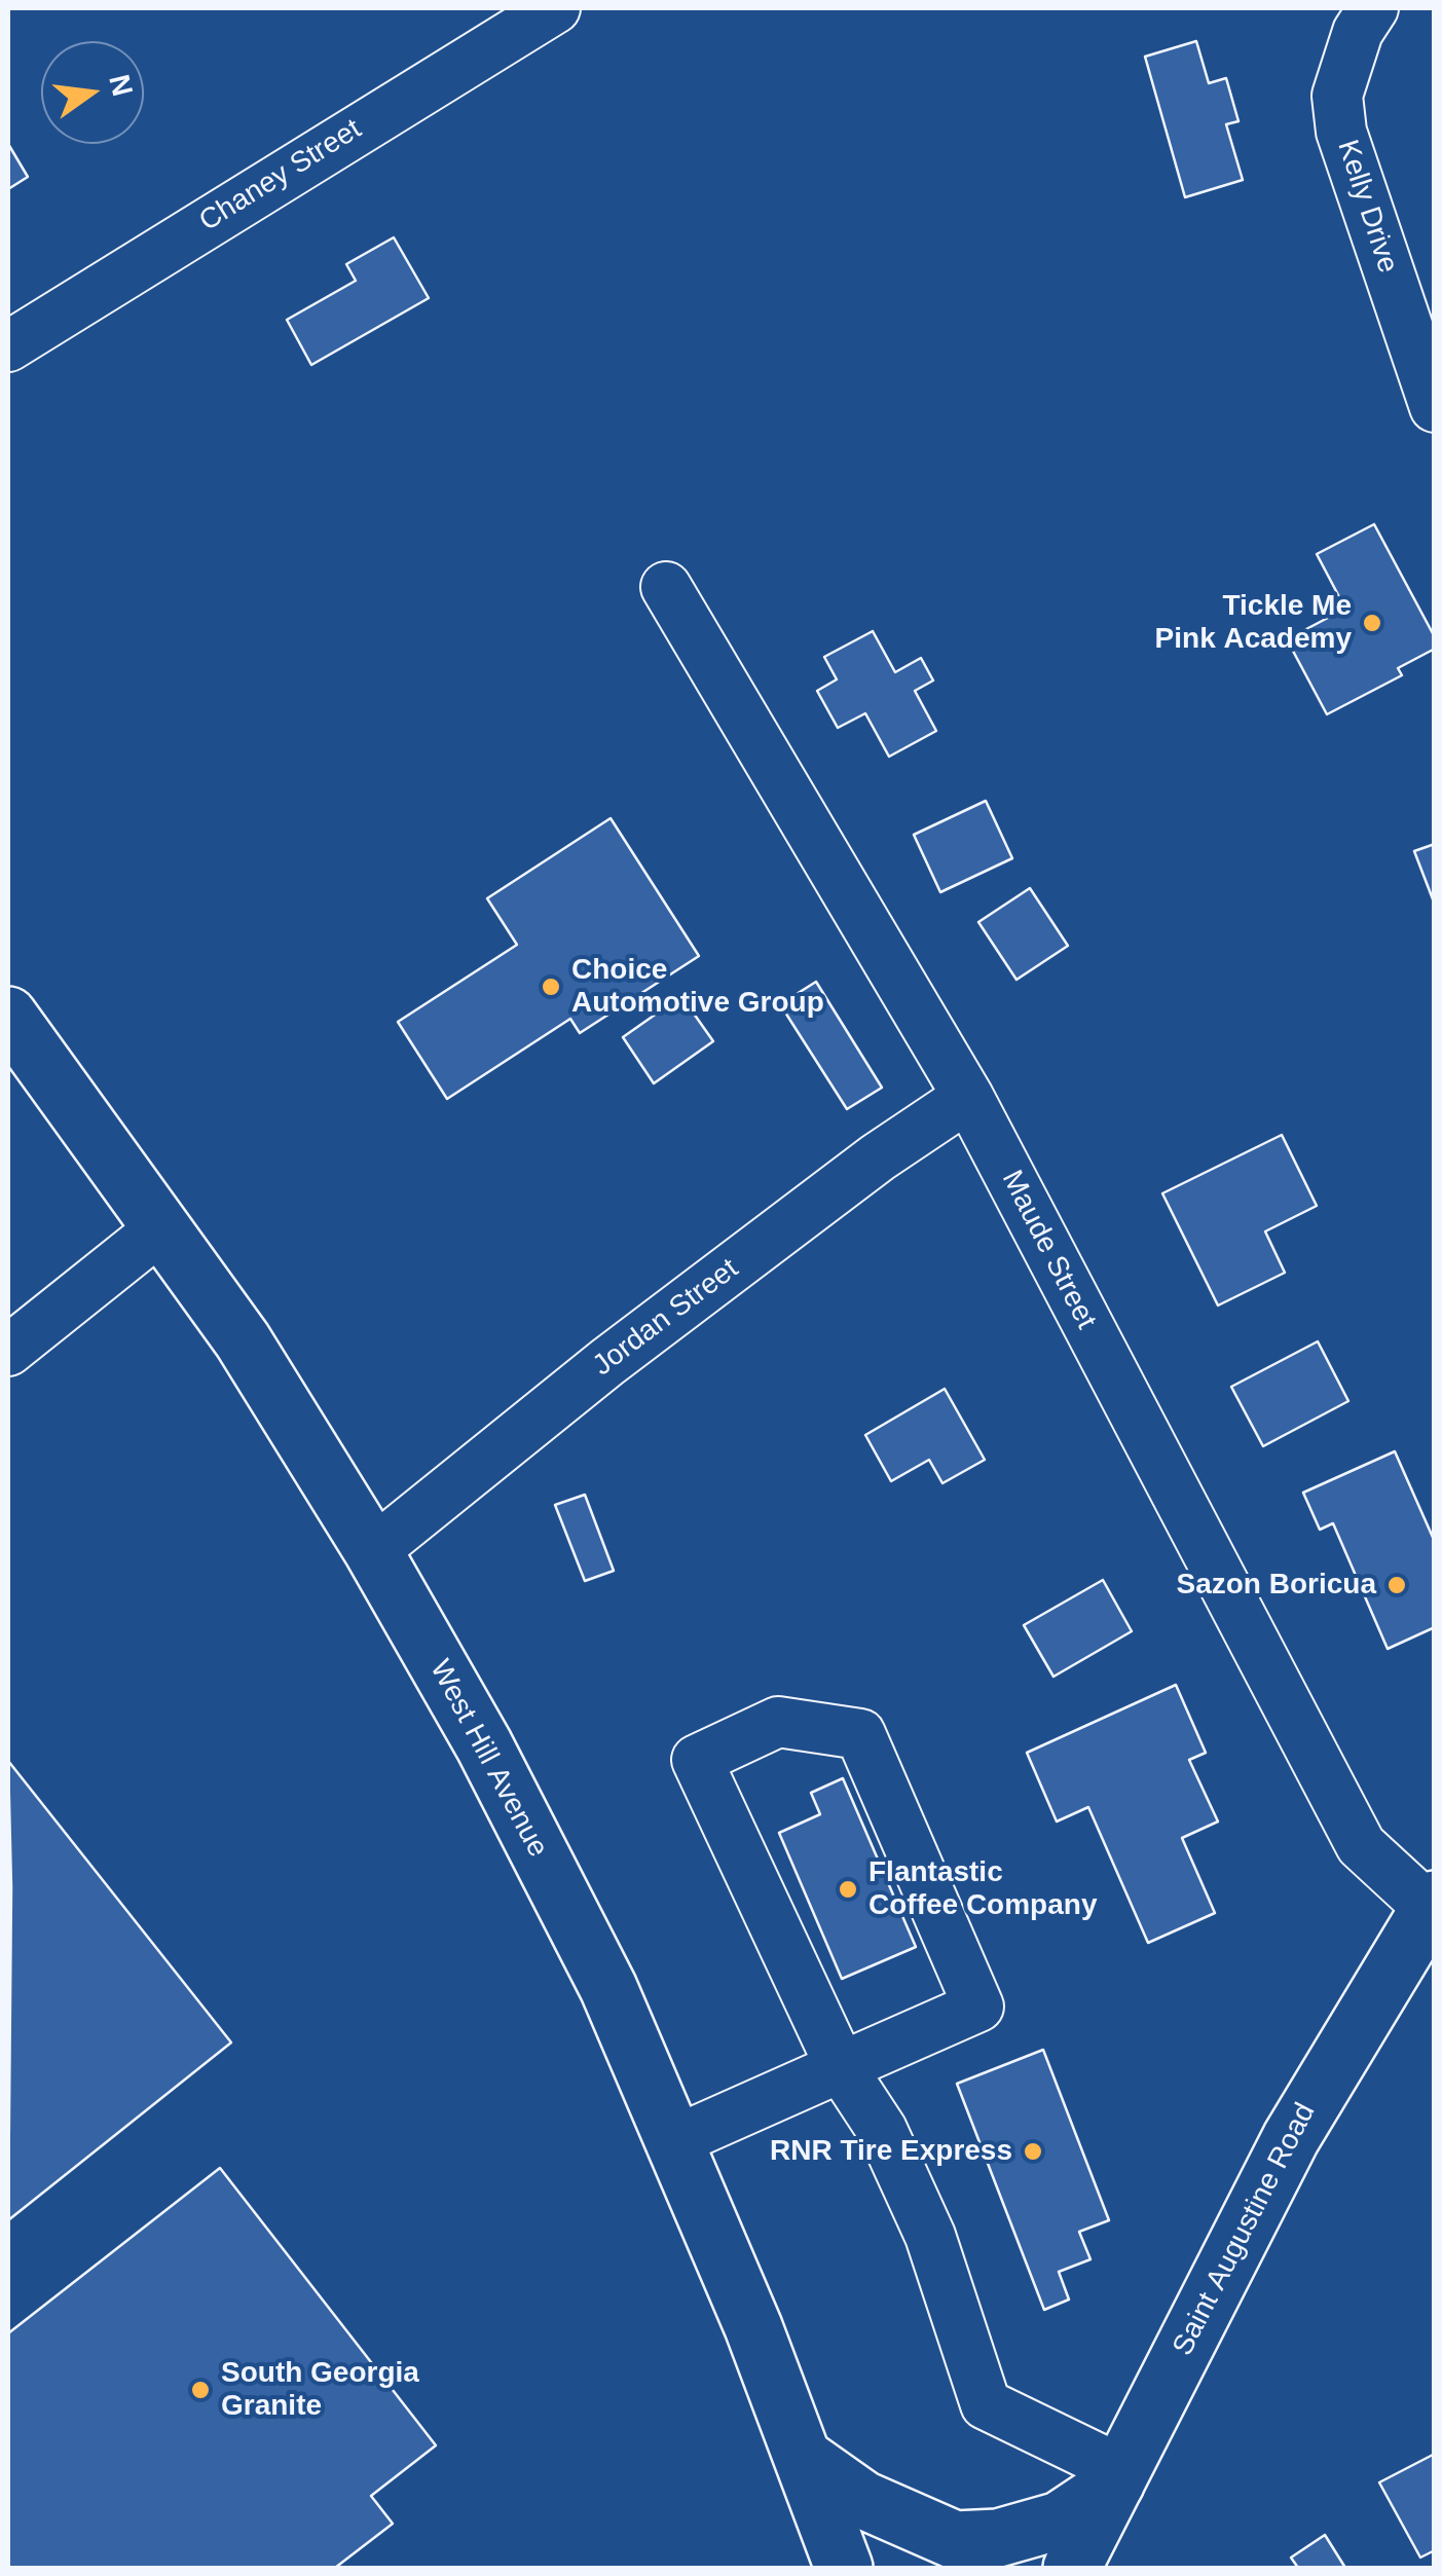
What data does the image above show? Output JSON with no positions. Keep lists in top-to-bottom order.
{
  "streets": {
    "main road": ["West Hill Avenue", "Saint Augustine Road"],
    "street": [
      "Chaney Street",
      "Kelly Drive",
      "Maude Street",
      "Jordan Street"
    ]
  },
  "crossings": [
    ["Maude Street", "Jordan Street"],
    ["Maude Street", "Saint Augustine Road"],
    ["Jordan Street", "West Hill Avenue"]
  ],
  "places": [
    "Tickle Me Pink Academy",
    "Choice Automotive Group",
    "Sazon Boricua",
    "Flantastic Coffee Company",
    "RNR Tire Express",
    "South Georgia Granite"
  ],
  "north": "right"
}
